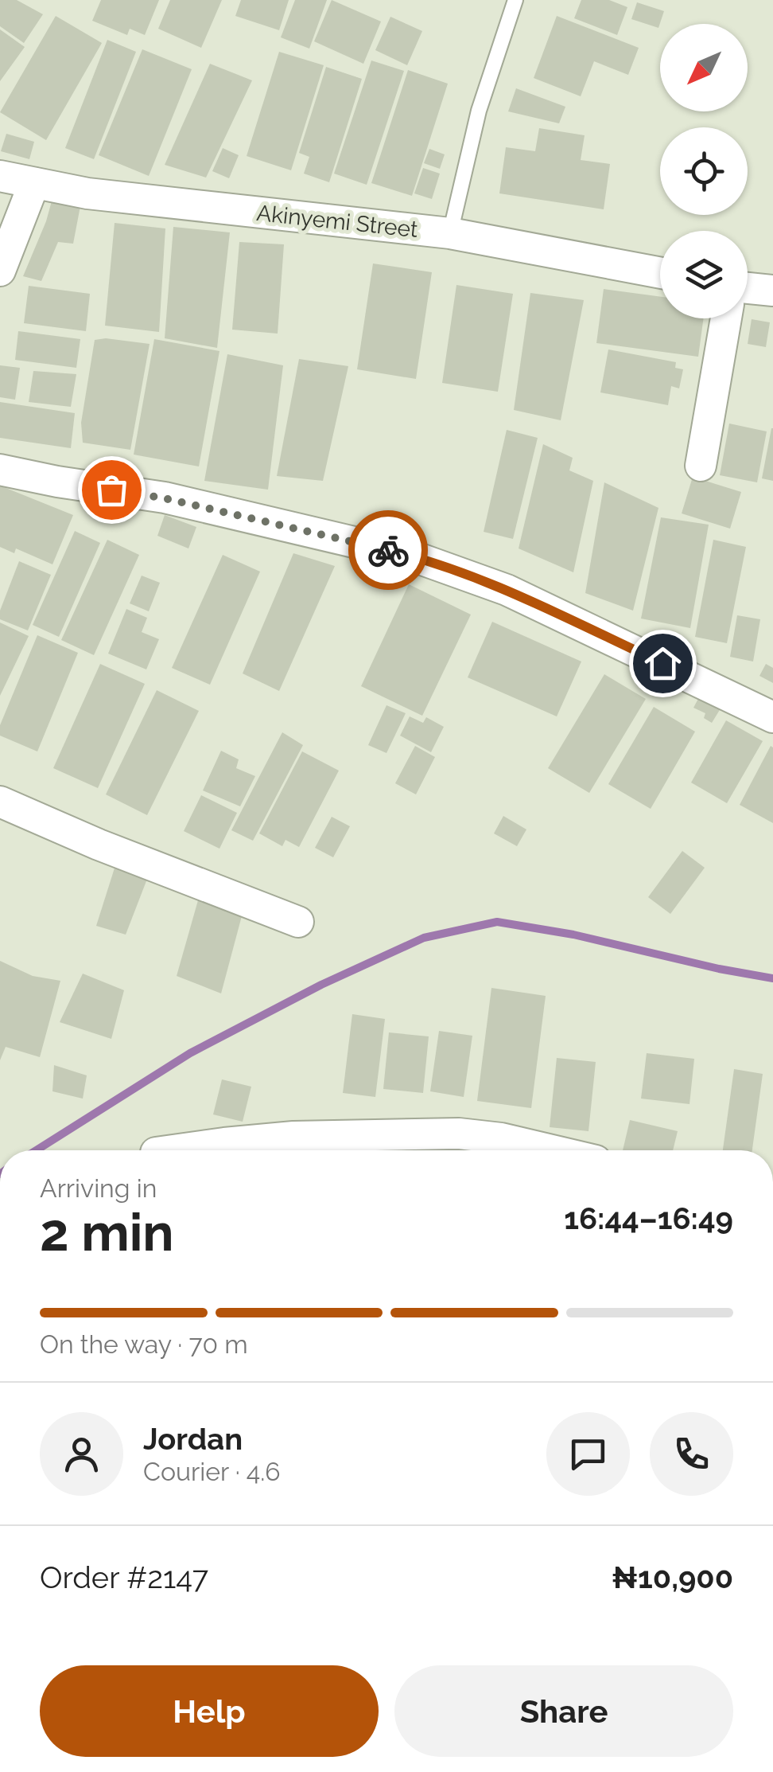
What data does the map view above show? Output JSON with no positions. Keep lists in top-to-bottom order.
{
  "streets": {
    "street": ["Akinyemi Street"]
  },
  "north": "bottom left",
  "page": {
    "heading": ["2 min", "Arriving in", "16:44–16:49"],
    "panel": [
      "Jordan",
      "Courier · 4.6",
      "Order #2147",
      "₦10,900"
    ],
    "bar": "On the way · 70 m",
    "buttons": ["Help", "Share"]
  }
}
